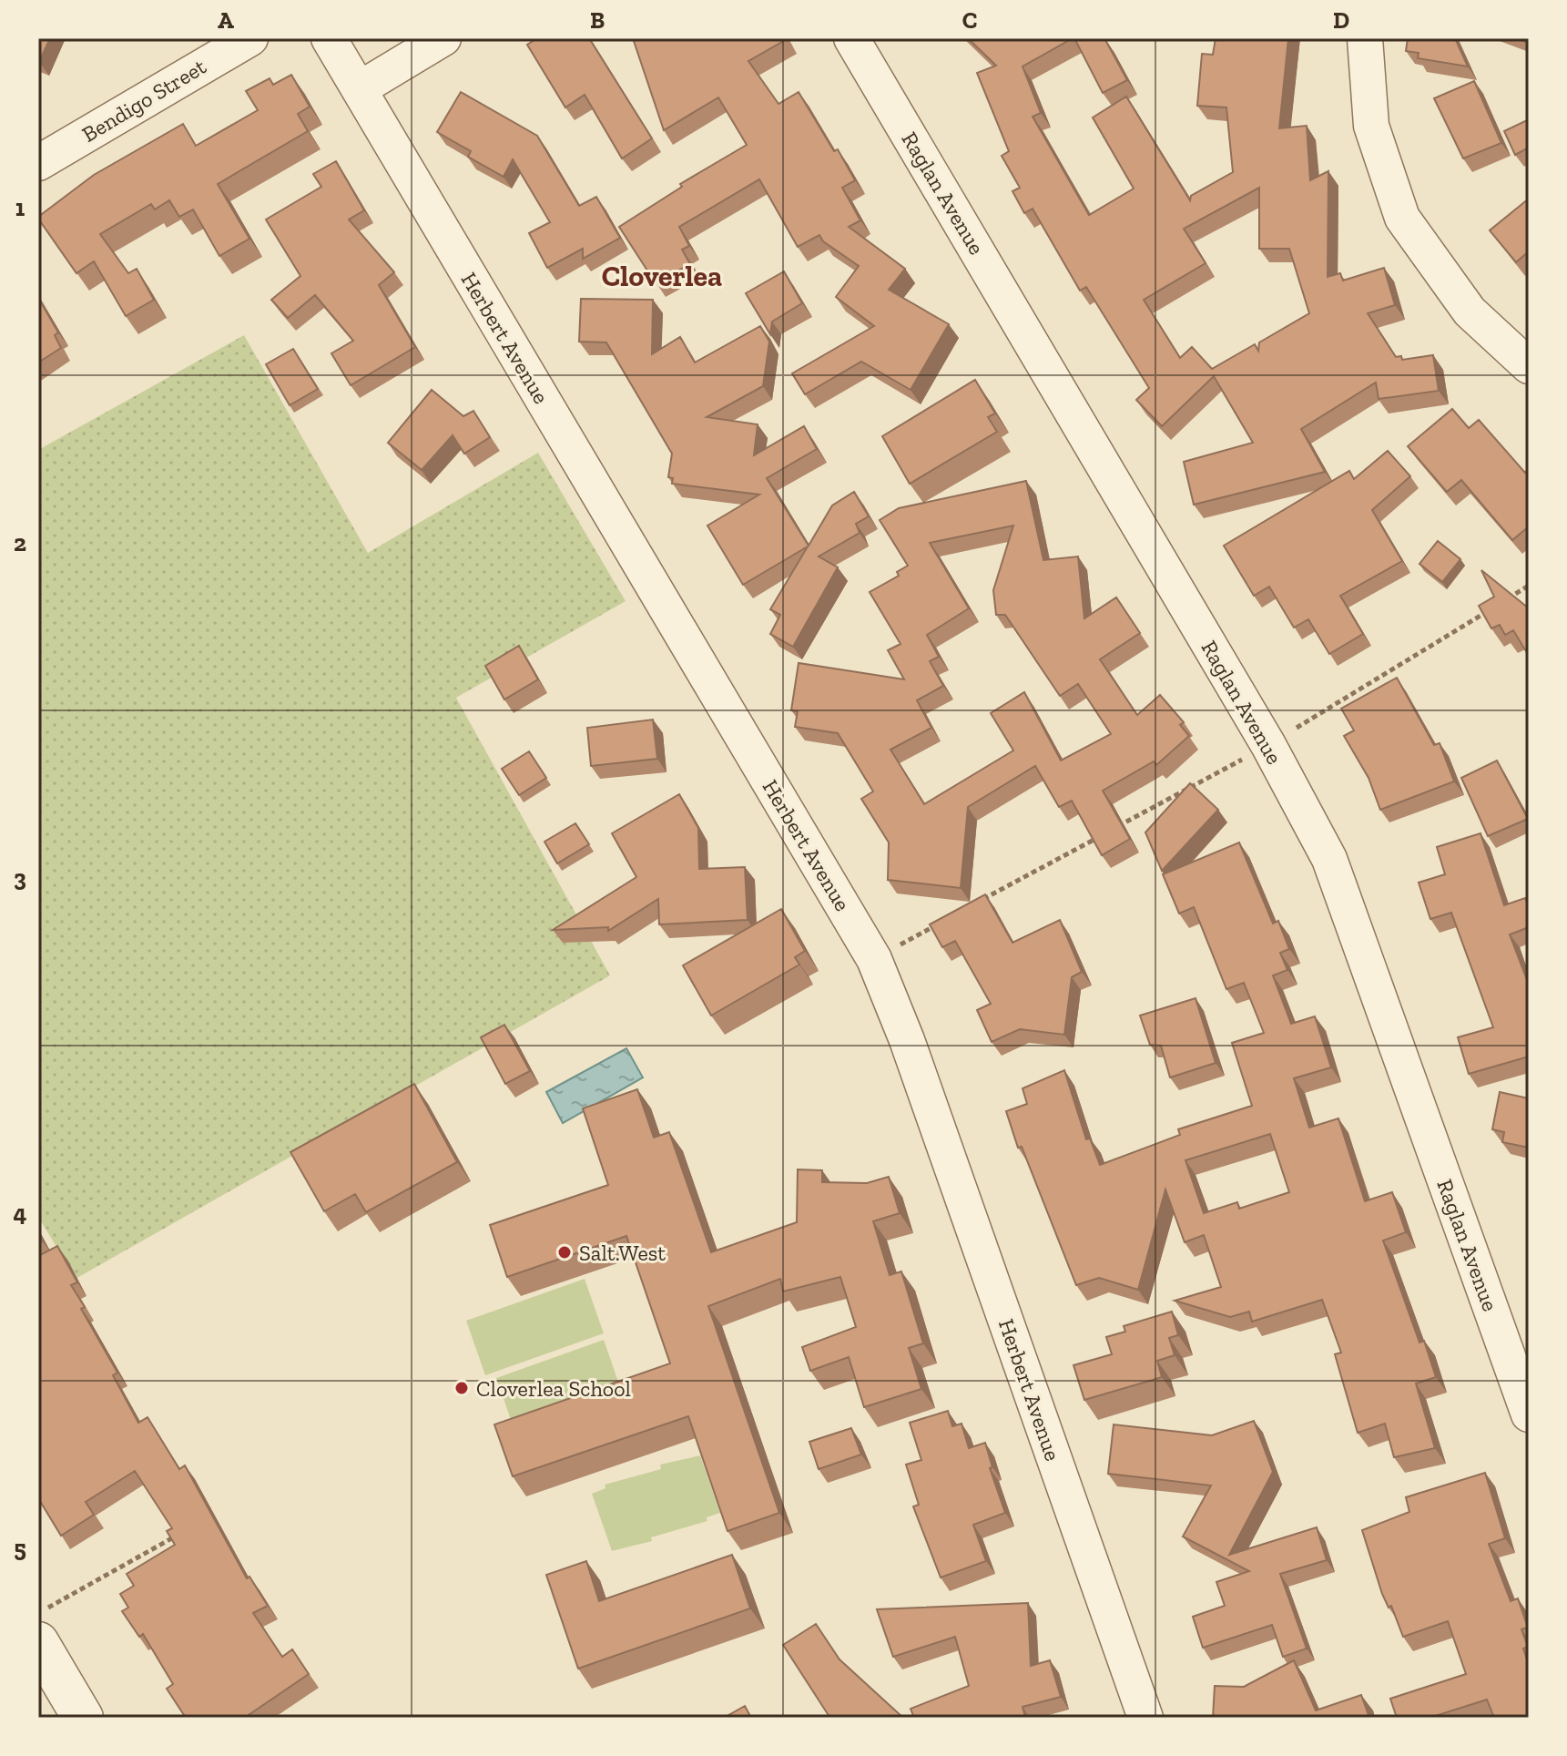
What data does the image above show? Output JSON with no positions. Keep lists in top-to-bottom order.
{
  "streets": {
    "street": ["Bendigo Street", "Raglan Avenue", "Herbert Avenue"]
  },
  "districts": ["Cloverlea"],
  "places": ["Salt.West", "Cloverlea School"],
  "grid": {
    "columns": [
      "A",
      "B",
      "C",
      "D"
    ],
    "rows": [
      "1",
      "2",
      "3",
      "4",
      "5"
    ]
  }
}
